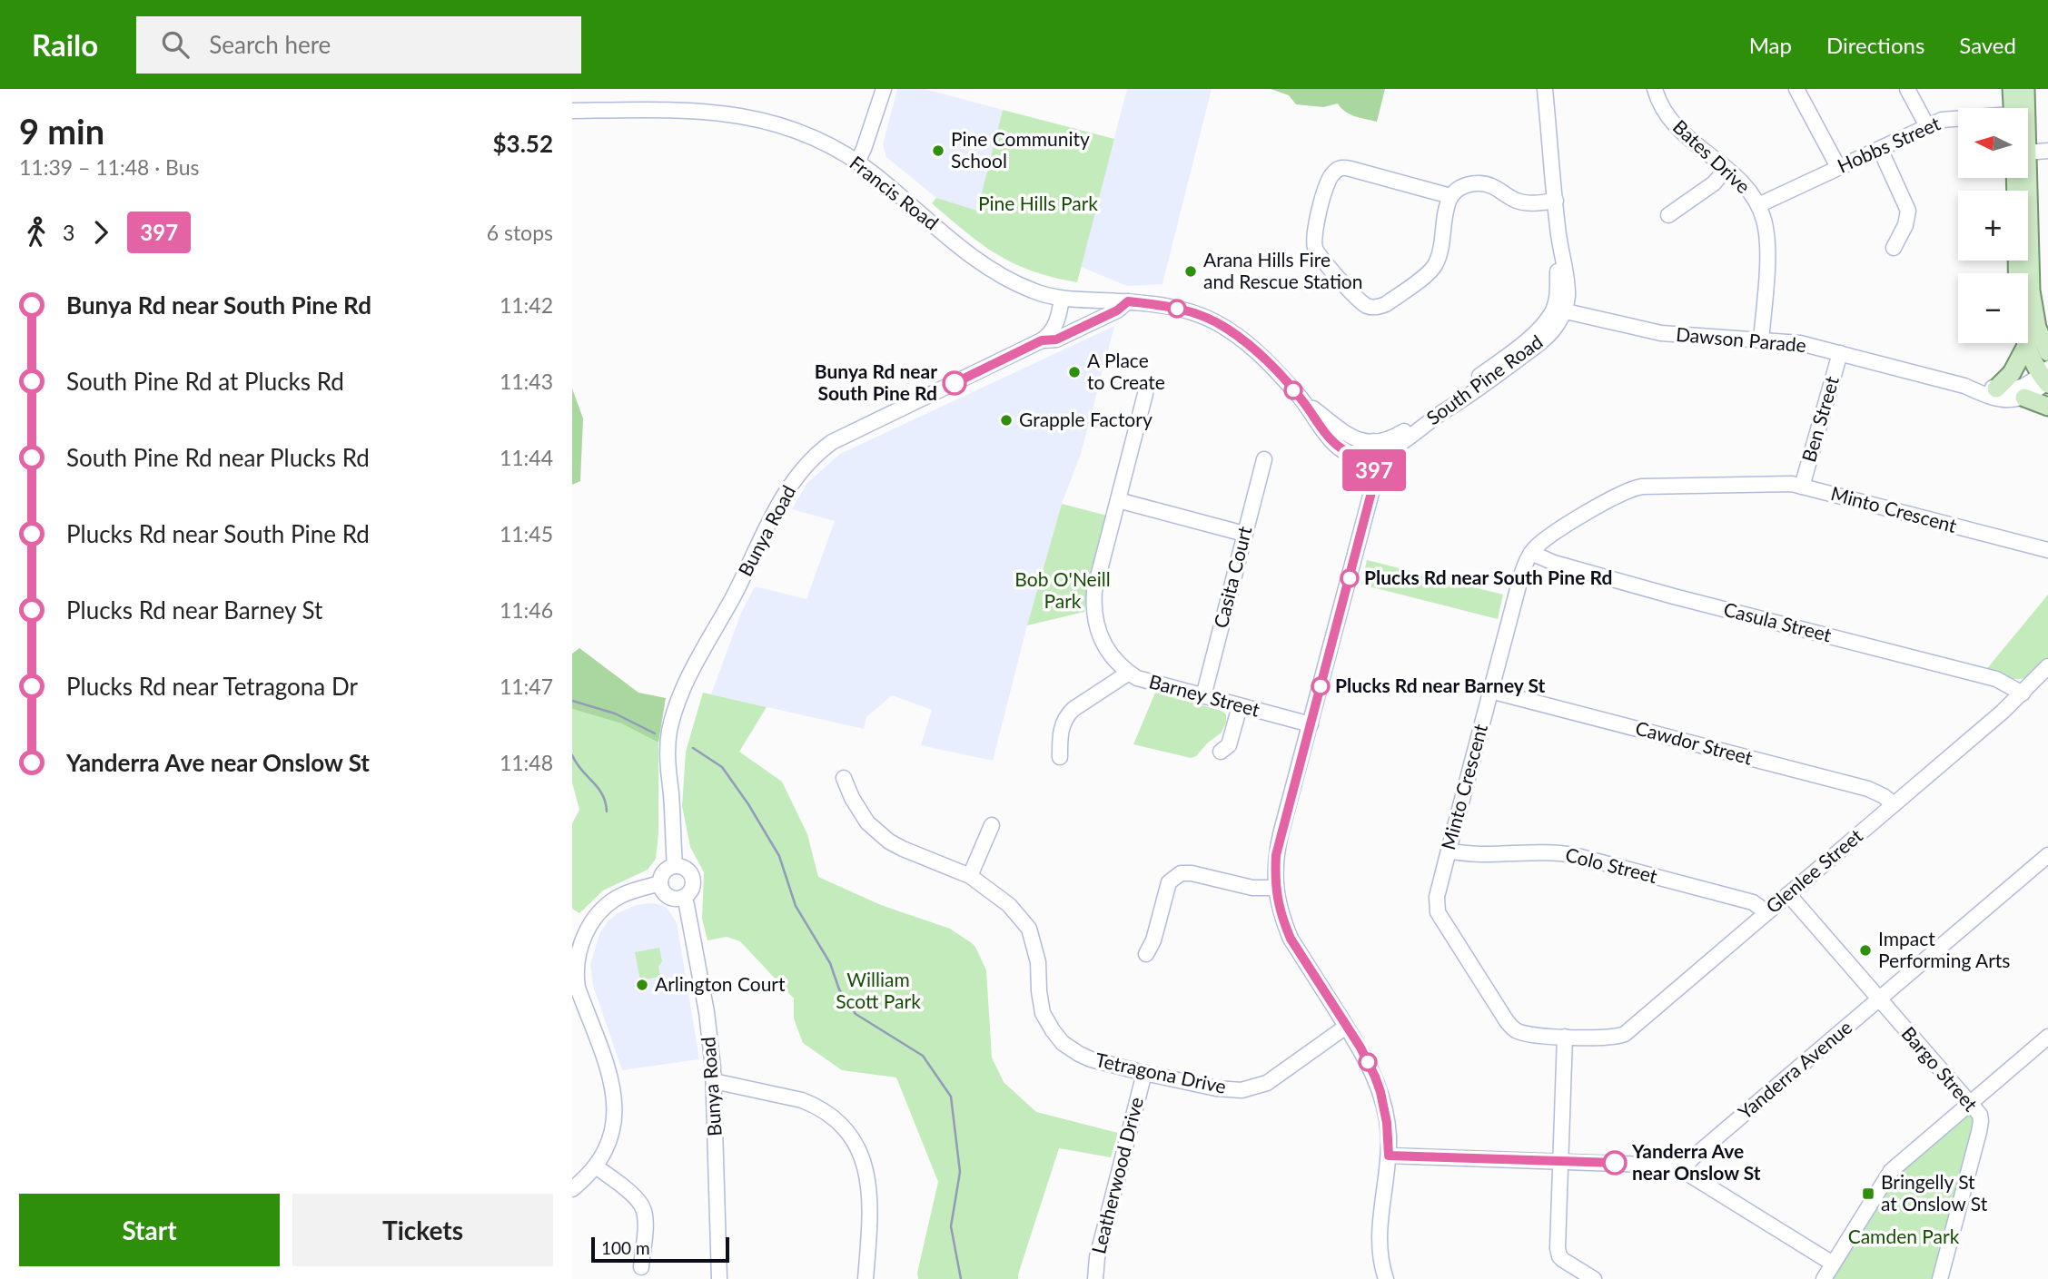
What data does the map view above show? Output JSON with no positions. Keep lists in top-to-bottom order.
{
  "streets": {
    "street": [
      "Hobbs Street",
      "Bates Drive",
      "Francis Road",
      "Dawson Parade",
      "South Pine Road",
      "Ben Street",
      "Minto Crescent",
      "Bunya Road",
      "Casita Court",
      "Casula Street",
      "Barney Street",
      "Cawdor Street",
      "Colo Street",
      "Glenlee Street",
      "Bargo Street",
      "Yanderra Avenue",
      "Tetragona Drive",
      "Leatherwood Drive"
    ]
  },
  "crossings": [
    ["Hobbs Street", "Bates Drive"],
    ["Bates Drive", "Dawson Parade"],
    ["Francis Road", "Bunya Road"],
    ["Dawson Parade", "South Pine Road"],
    ["Dawson Parade", "Ben Street"],
    ["Ben Street", "Minto Crescent"],
    ["Minto Crescent", "Casula Street"],
    ["Minto Crescent", "Cawdor Street"],
    ["Minto Crescent", "Colo Street"],
    ["Minto Crescent", "Glenlee Street"],
    ["Casita Court", "Barney Street"],
    ["Casula Street", "Glenlee Street"],
    ["Cawdor Street", "Glenlee Street"],
    ["Colo Street", "Glenlee Street"],
    ["Glenlee Street", "Bargo Street"],
    ["Bargo Street", "Yanderra Avenue"],
    ["Tetragona Drive", "Leatherwood Drive"]
  ],
  "parks": [
    "Pine Hills Park",
    "Bob O'Neill Park",
    "William Scott Park",
    "Camden Park"
  ],
  "places": {
    "other": [
      "Pine Community School",
      "Arana Hills Fire and Rescue Station",
      "A Place to Create",
      "Bunya Rd near South Pine Rd",
      "Grapple Factory",
      "Plucks Rd near South Pine Rd",
      "Plucks Rd near Barney St",
      "Impact Performing Arts",
      "Arlington Court",
      "Yanderra Ave near Onslow St"
    ],
    "transit": ["Bringelly St at Onslow St"]
  },
  "lines": ["bus line 397"],
  "scale_bar": "100 m",
  "north": "left",
  "page": {
    "header": "Railo",
    "search": "Search here",
    "nav": ["Map", "Directions", "Saved"],
    "heading": ["9 min", "11:39 – 11:48 · Bus", "$3.52"],
    "on_map": "397",
    "map_buttons": ["+", "−"],
    "legs": ["3", "397", "6 stops"],
    "list": [
      {
        "name": "Bunya Rd near South Pine Rd",
        "value": "11:42"
      },
      {
        "name": "South Pine Rd at Plucks Rd",
        "value": "11:43"
      },
      {
        "name": "South Pine Rd near Plucks Rd",
        "value": "11:44"
      },
      {
        "name": "Plucks Rd near South Pine Rd",
        "value": "11:45"
      },
      {
        "name": "Plucks Rd near Barney St",
        "value": "11:46"
      },
      {
        "name": "Plucks Rd near Tetragona Dr",
        "value": "11:47"
      },
      {
        "name": "Yanderra Ave near Onslow St",
        "value": "11:48"
      }
    ],
    "buttons": ["Start", "Tickets"],
    "scale": "100 m"
  }
}
